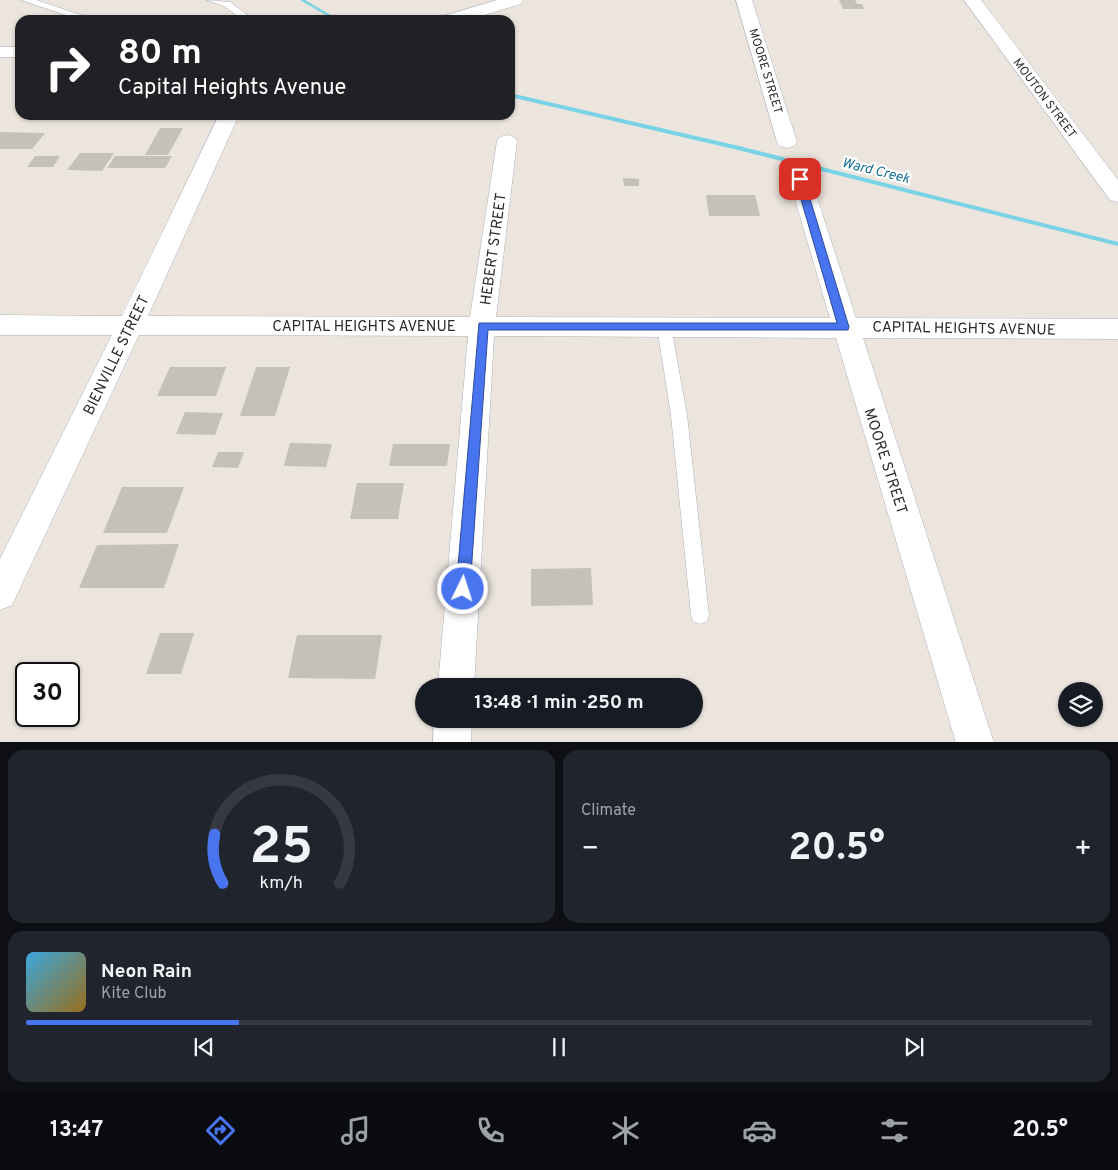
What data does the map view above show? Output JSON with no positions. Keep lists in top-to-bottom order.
{
  "streets": {
    "street": [
      "MOORE STREET",
      "MOUTON STREET",
      "HEBERT STREET",
      "CAPITAL HEIGHTS AVENUE",
      "BIENVILLE STREET"
    ]
  },
  "crossings": [
    ["MOORE STREET", "CAPITAL HEIGHTS AVENUE"],
    ["HEBERT STREET", "CAPITAL HEIGHTS AVENUE"],
    ["CAPITAL HEIGHTS AVENUE", "BIENVILLE STREET"]
  ],
  "water": ["Ward Creek"],
  "page": {
    "turn": ["80 m", "Capital Heights Avenue"],
    "limit": "30",
    "trip": "13:48 · 1 min · 250 m",
    "tile": "Climate",
    "heat": ["−", "20.5°", "+"],
    "song": ["Neon Rain", "Kite Club"],
    "tabs": ["13:47", "20.5°"],
    "gauge": ["25", "km/h"]
  }
}
